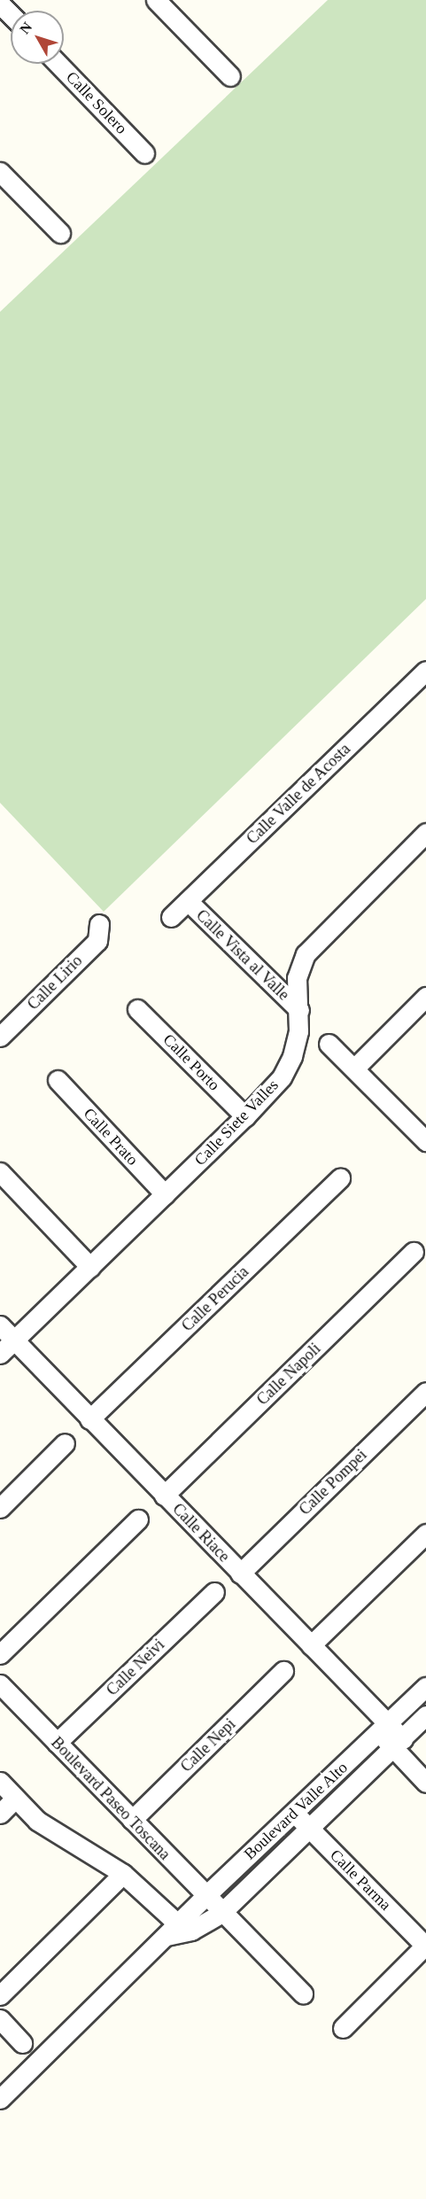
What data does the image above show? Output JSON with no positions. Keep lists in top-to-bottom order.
{
  "streets": {
    "street": [
      "Calle Solero",
      "Calle Valle de Acosta",
      "Calle Vista al Valle",
      "Calle Lirio",
      "Calle Porto",
      "Calle Siete Valles",
      "Calle Prato",
      "Calle Perucia",
      "Calle Napoli",
      "Calle Pompei",
      "Calle Riace",
      "Calle Neivi",
      "Calle Nepi",
      "Boulevard Paseo Toscana",
      "Boulevard Valle Alto",
      "Calle Parma"
    ]
  },
  "crossings": [
    ["Calle Valle de Acosta", "Calle Vista al Valle"],
    ["Calle Vista al Valle", "Calle Siete Valles"],
    ["Calle Porto", "Calle Siete Valles"],
    ["Calle Siete Valles", "Calle Prato"],
    ["Calle Siete Valles", "Calle Riace"],
    ["Calle Perucia", "Calle Riace"],
    ["Calle Napoli", "Calle Riace"],
    ["Calle Pompei", "Calle Riace"],
    ["Calle Riace", "Boulevard Valle Alto"],
    ["Calle Neivi", "Boulevard Paseo Toscana"],
    ["Calle Nepi", "Boulevard Paseo Toscana"],
    ["Boulevard Paseo Toscana", "Boulevard Valle Alto"],
    ["Boulevard Valle Alto", "Calle Parma"]
  ],
  "north": "top left"
}
